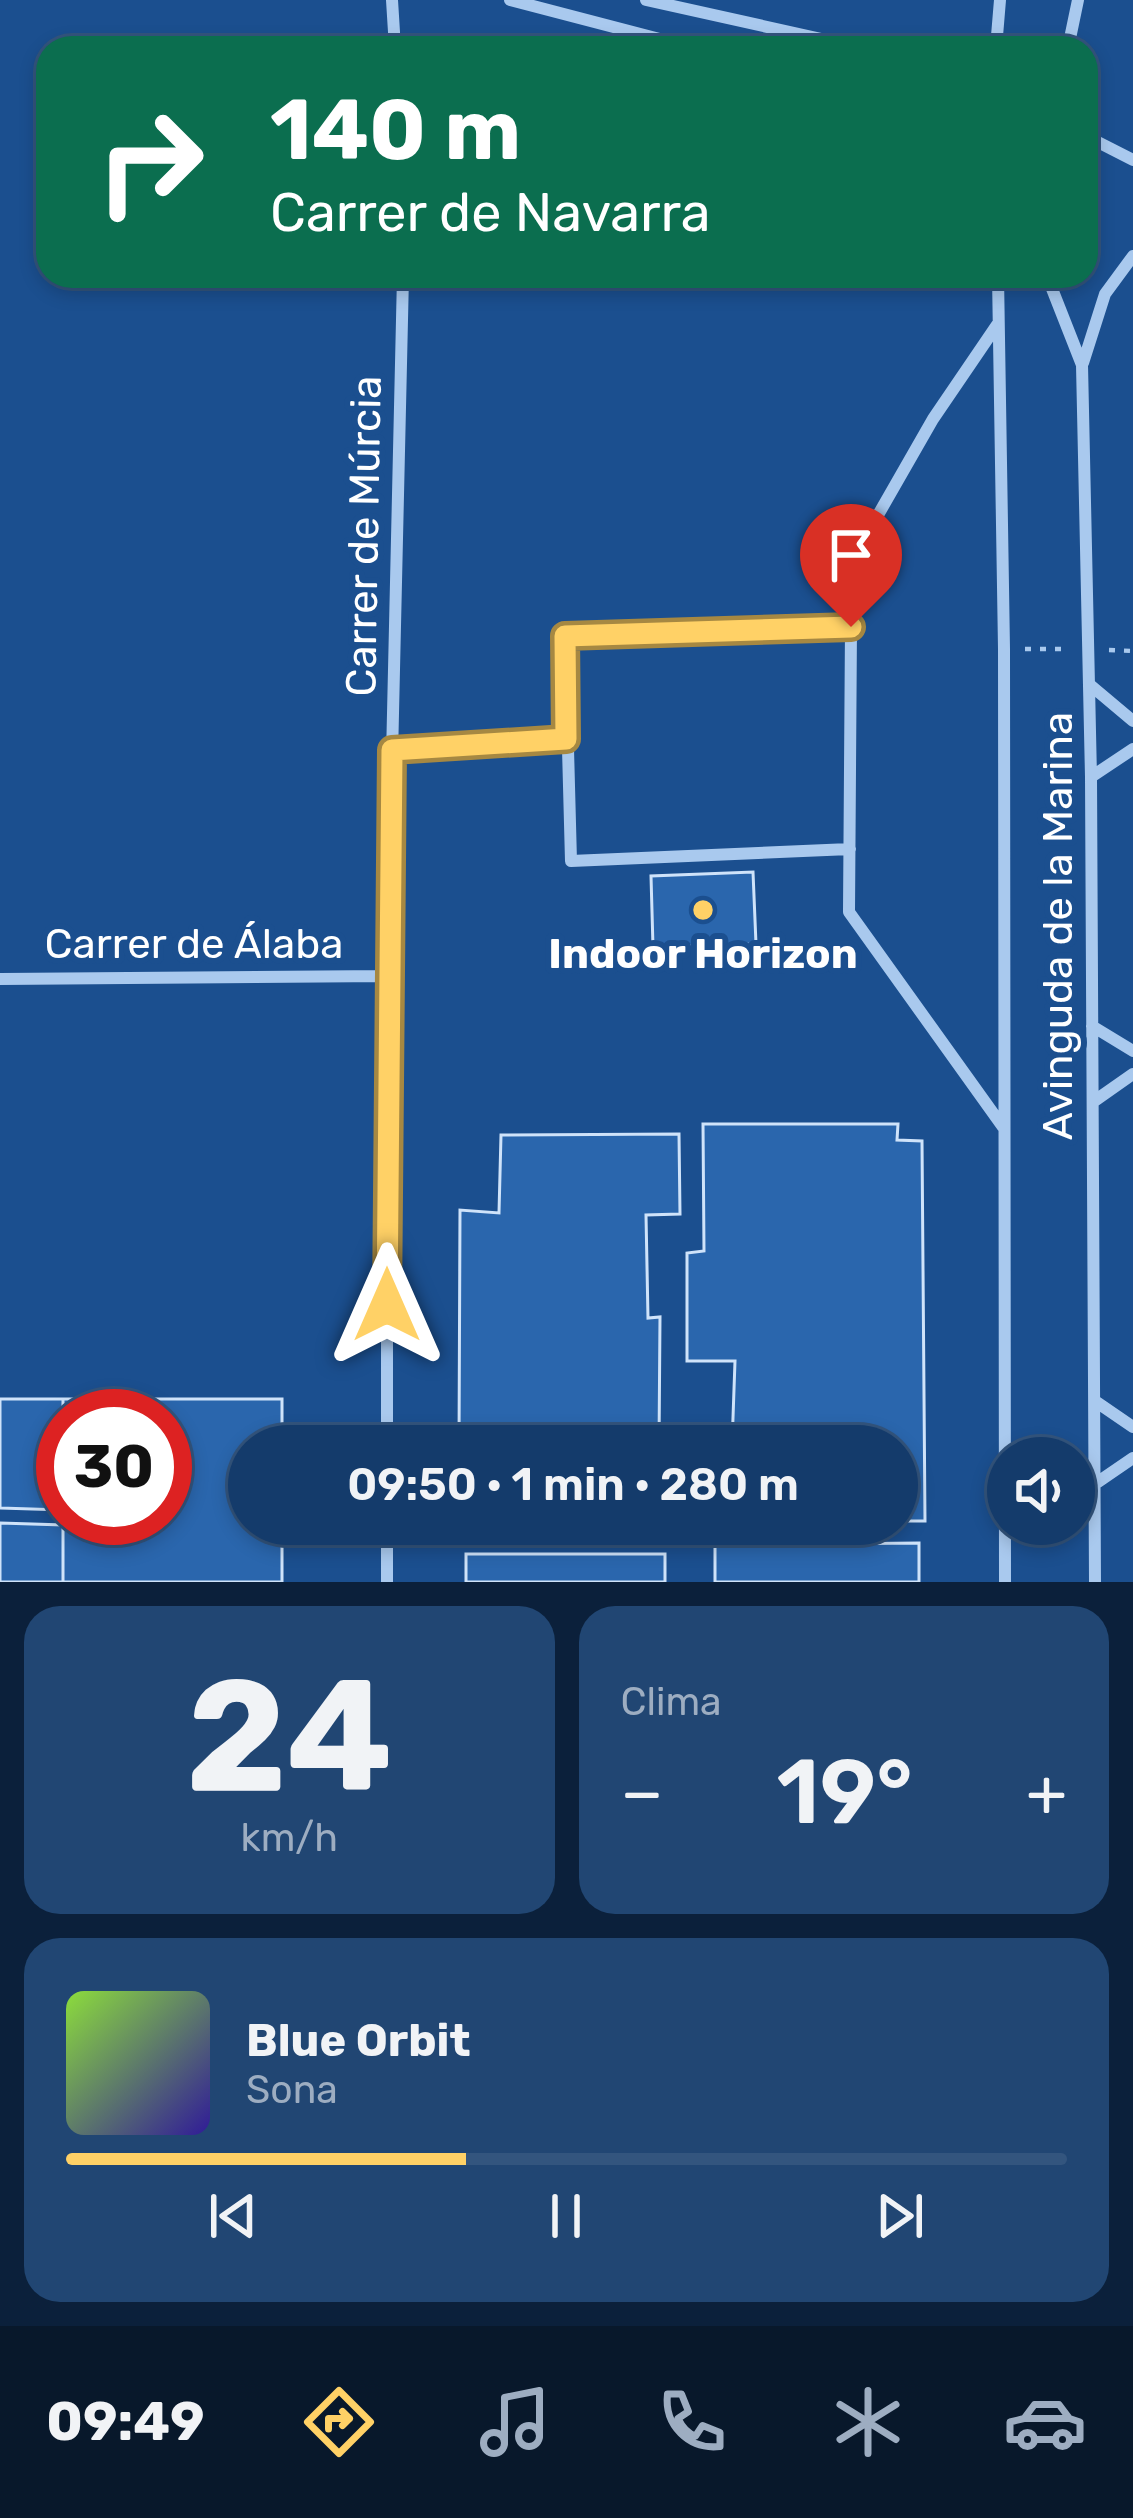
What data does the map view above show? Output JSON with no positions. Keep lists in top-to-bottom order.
{
  "streets": {
    "street": ["Carrer de Múrcia", "Avinguda de la Marina", "Carrer de Álaba"]
  },
  "crossings": [
    ["Carrer de Múrcia", "Carrer de Álaba"]
  ],
  "places": ["Indoor Horizon"],
  "page": {
    "turn": ["140 m", "Carrer de Navarra"],
    "limit": "30",
    "trip": "09:50 · 1 min · 280 m",
    "tile": [
      ["24", "km/h"],
      "Clima"
    ],
    "heat": ["−", "19°", "+"],
    "song": ["Blue Orbit", "Sona"],
    "tabs": "09:49"
  }
}
